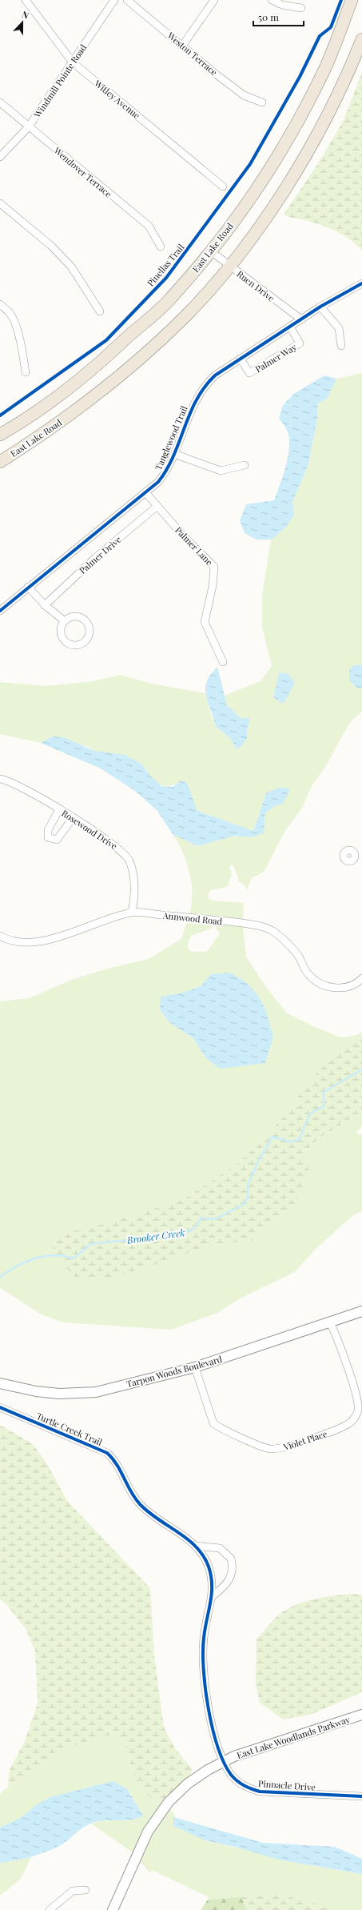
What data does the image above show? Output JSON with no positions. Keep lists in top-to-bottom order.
{
  "streets": {
    "main road": ["East Lake Road"],
    "street": [
      "Weston Terrace",
      "Windmill Pointe Road",
      "Witley Avenue",
      "Wendover Terrace",
      "Ruen Drive",
      "Palmer Way",
      "Tanglewood Trail",
      "Palmer Lane",
      "Palmer Drive",
      "Rosewood Drive",
      "Annwood Road",
      "Tarpon Woods Boulevard",
      "Turtle Creek Trail",
      "Violet Place",
      "East Lake Woodlands Parkway",
      "Pinnacle Drive"
    ],
    "cycle path": ["Pinellas Trail"]
  },
  "crossings": [
    ["Windmill Pointe Road", "Witley Avenue"],
    ["Windmill Pointe Road", "Wendover Terrace"],
    ["East Lake Road", "Ruen Drive"],
    ["Ruen Drive", "Tanglewood Trail"],
    ["Palmer Way", "Tanglewood Trail"],
    ["Tanglewood Trail", "Palmer Lane"],
    ["Palmer Lane", "Palmer Drive"],
    ["Rosewood Drive", "Annwood Road"],
    ["Tarpon Woods Boulevard", "Violet Place"],
    ["Turtle Creek Trail", "East Lake Woodlands Parkway"],
    ["Turtle Creek Trail", "Pinnacle Drive"],
    ["East Lake Woodlands Parkway", "Pinnacle Drive"]
  ],
  "water": ["Brooker Creek"],
  "scale_bar": "50 m",
  "north": "top"
}
